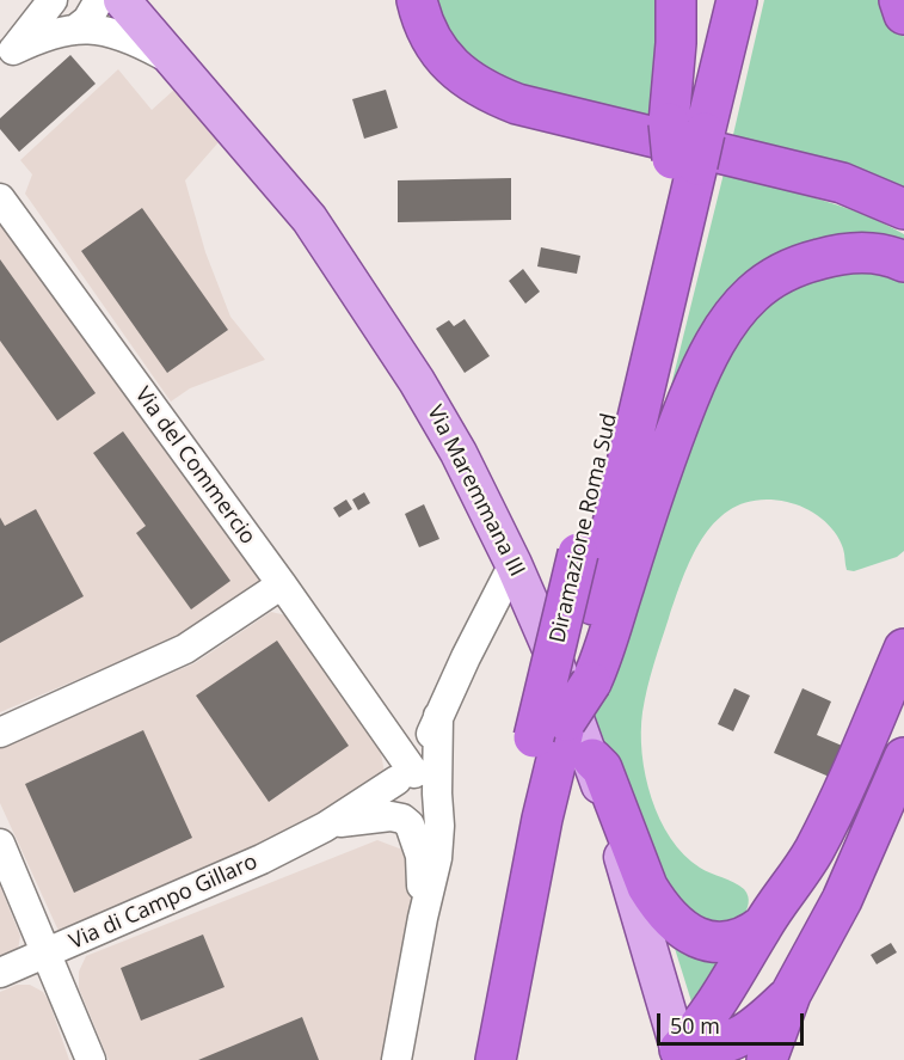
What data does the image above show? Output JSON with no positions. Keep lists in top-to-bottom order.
{
  "streets": {
    "highway": ["Diramazione Roma Sud"],
    "main road": ["Via Maremmana III"],
    "street": ["Via del Commercio", "Via di Campo Gillaro"]
  },
  "crossings": [
    ["Via del Commercio", "Via di Campo Gillaro"]
  ],
  "scale_bar": "50 m"
}
